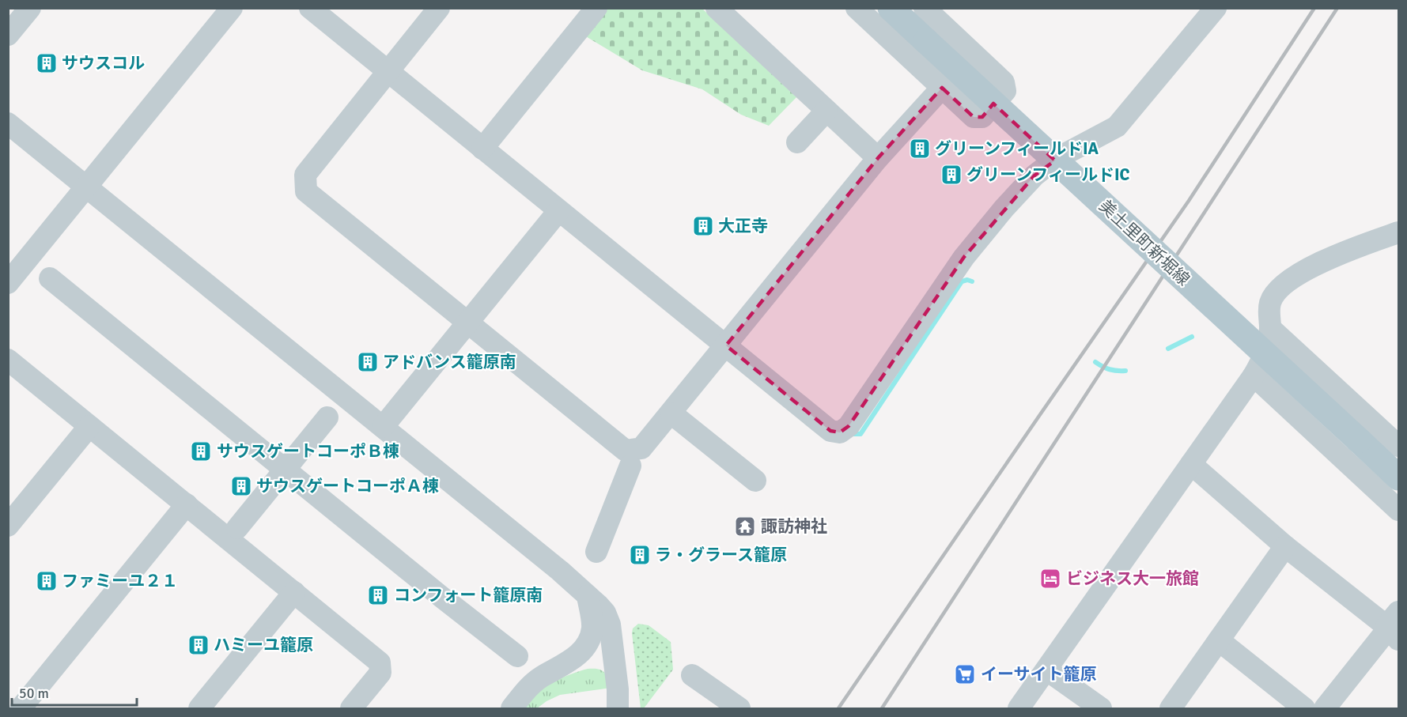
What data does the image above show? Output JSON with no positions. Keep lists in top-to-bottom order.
{
  "streets": {
    "main road": ["美土里町新堀線"]
  },
  "places": {
    "building": [
      "サウスコル",
      "グリーンフィールドIA",
      "グリーンフィールドIC",
      "大正寺",
      "アドバンス籠原南",
      "サウスゲートコーポＢ棟",
      "サウスゲートコーポＡ棟",
      "ラ・グラース籠原",
      "ファミーユ２１",
      "コンフォート籠原南",
      "ハミーユ籠原"
    ],
    "temple": ["諏訪神社"],
    "hotel": ["ビジネス大一旅館"],
    "supermarket": ["イーサイト籠原"]
  },
  "scale_bar": "50 m"
}
